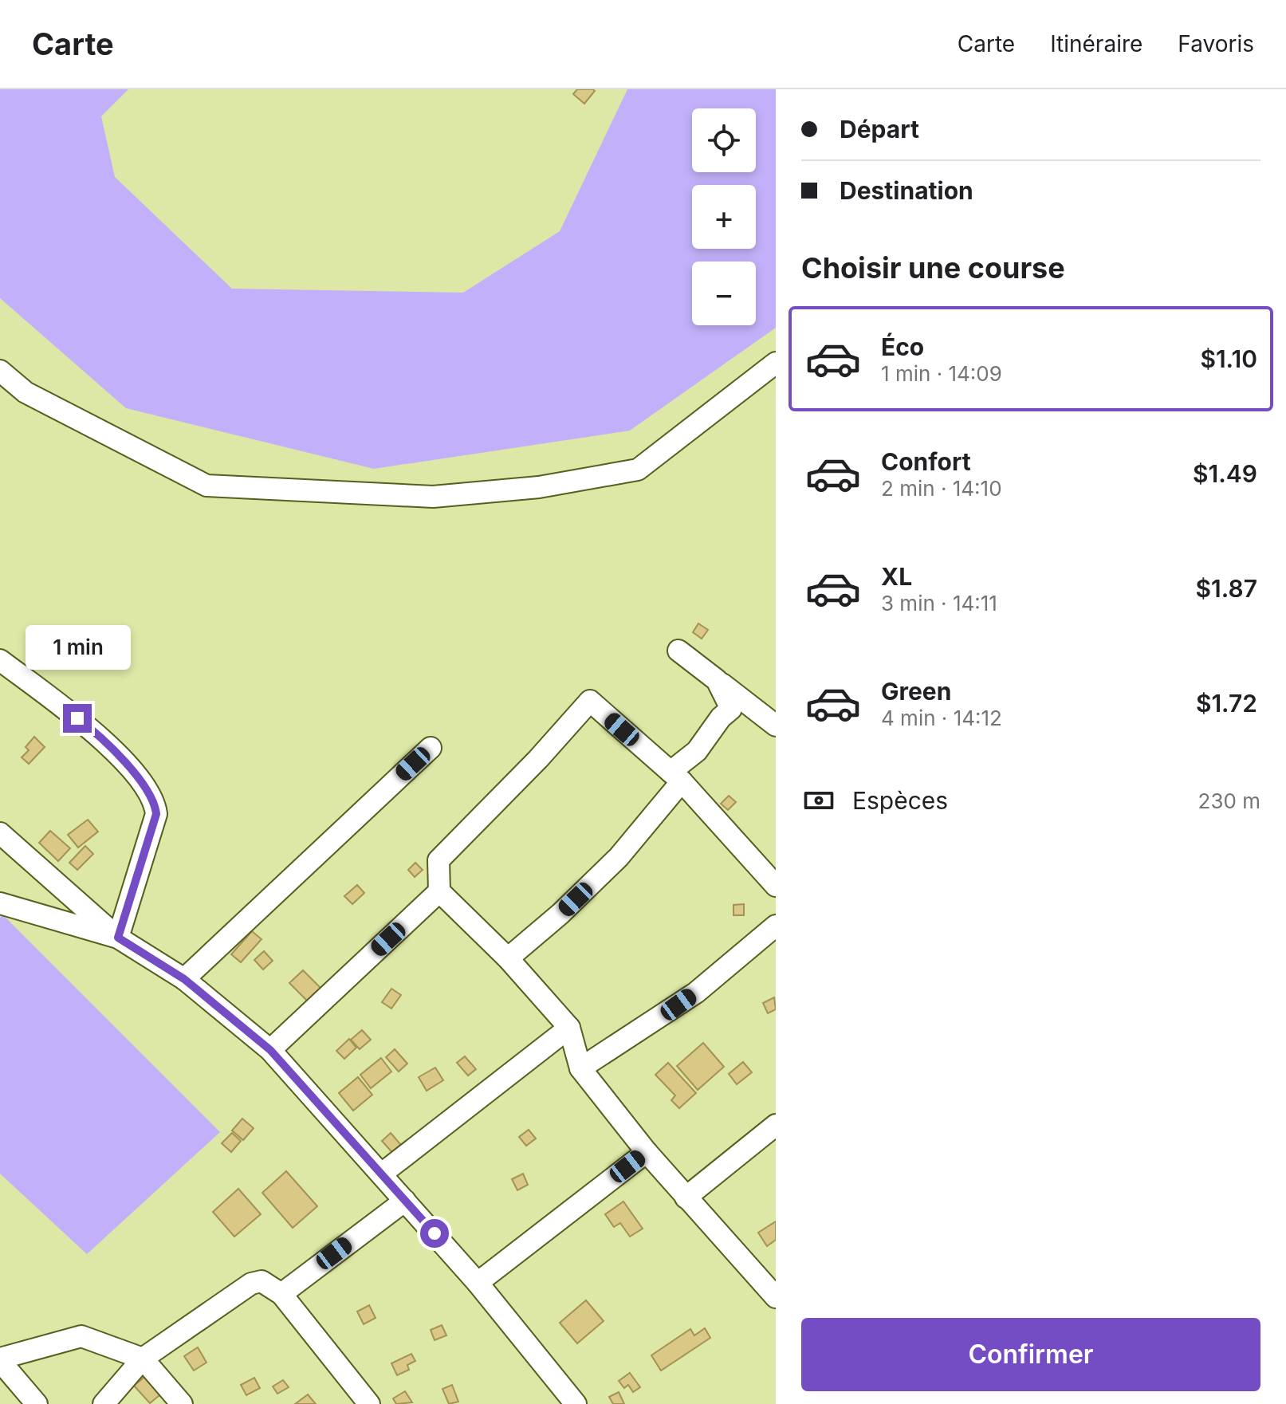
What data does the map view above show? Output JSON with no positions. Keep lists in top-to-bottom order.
{
  "page": {
    "header": "Carte",
    "nav": ["Carte", "Itinéraire", "Favoris"],
    "banner": ["Départ", "Destination"],
    "map_buttons": ["+", "−"],
    "heading": "Choisir une course",
    "list": [
      {
        "name": "Éco",
        "note": "1 min · 14:09",
        "value": "$1.10"
      },
      {
        "name": "Confort",
        "note": "2 min · 14:10",
        "value": "$1.49"
      },
      {
        "name": "XL",
        "note": "3 min · 14:11",
        "value": "$1.87"
      },
      {
        "name": "Green",
        "note": "4 min · 14:12",
        "value": "$1.72"
      }
    ],
    "bubble": "1 min",
    "pay": ["Espèces", "230 m"],
    "buttons": "Confirmer"
  }
}
